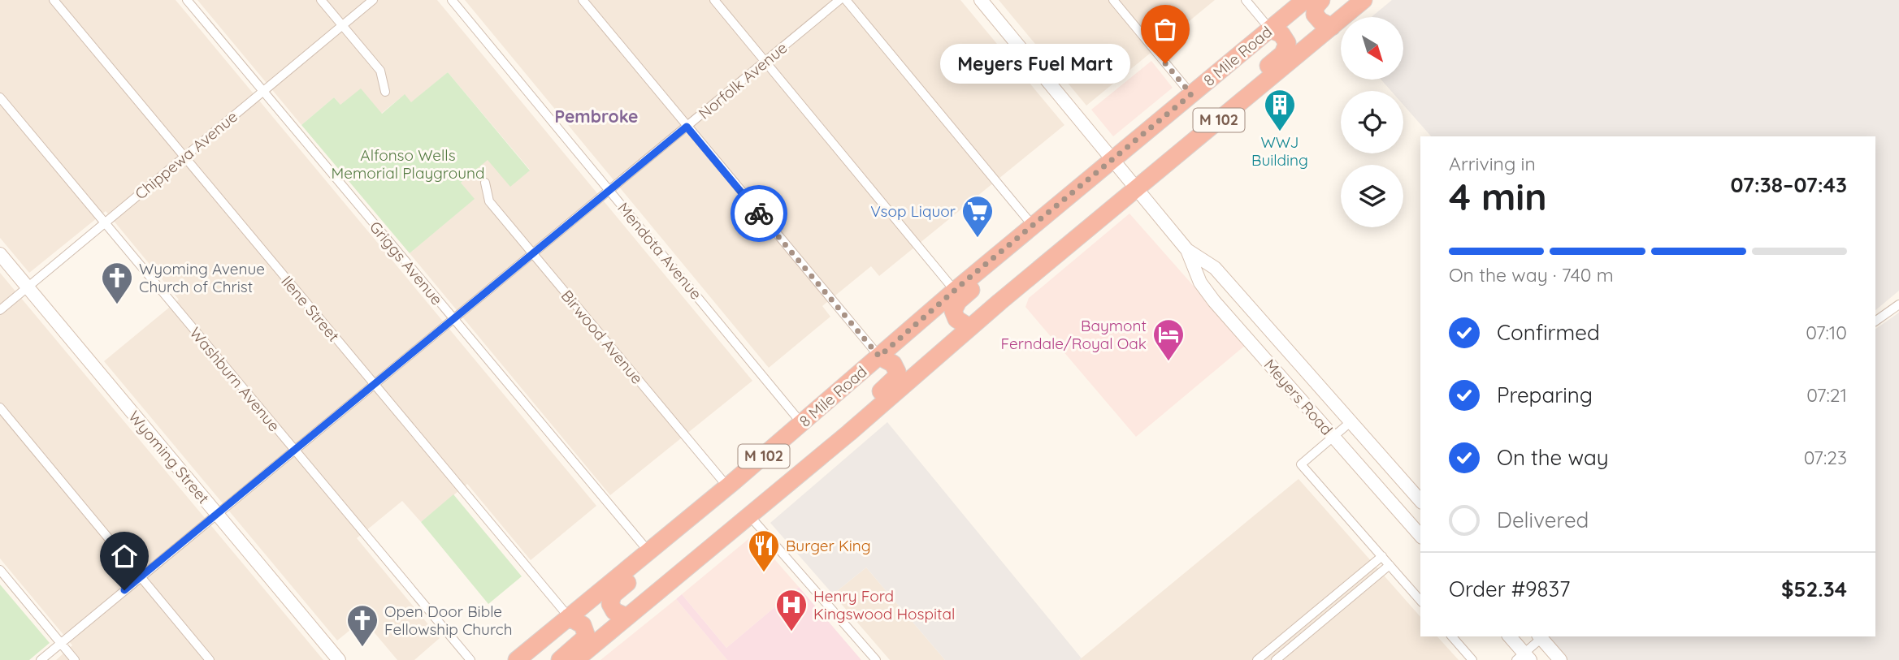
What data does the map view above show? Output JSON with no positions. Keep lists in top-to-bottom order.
{
  "streets": {
    "highway": ["8 Mile Road", "M 102"],
    "street": [
      "Norfolk Avenue",
      "Chippewa Avenue",
      "Mendota Avenue",
      "Griggs Avenue",
      "Ilene Street",
      "Birwood Avenue",
      "Washburn Avenue",
      "Meyers Road",
      "Wyoming Street"
    ]
  },
  "crossings": [
    ["8 Mile Road", "Mendota Avenue"],
    ["8 Mile Road", "Griggs Avenue"],
    ["8 Mile Road", "Ilene Street"],
    ["8 Mile Road", "Birwood Avenue"],
    ["8 Mile Road", "Meyers Road"],
    ["Norfolk Avenue", "Mendota Avenue"],
    ["Norfolk Avenue", "Griggs Avenue"],
    ["Norfolk Avenue", "Ilene Street"],
    ["Norfolk Avenue", "Birwood Avenue"],
    ["Norfolk Avenue", "Washburn Avenue"],
    ["Norfolk Avenue", "Wyoming Street"],
    ["M 102", "Meyers Road"],
    ["Chippewa Avenue", "Griggs Avenue"],
    ["Chippewa Avenue", "Ilene Street"],
    ["Chippewa Avenue", "Washburn Avenue"],
    ["Chippewa Avenue", "Wyoming Street"]
  ],
  "districts": ["Pembroke"],
  "parks": ["Alfonso Wells Memorial Playground"],
  "places": {
    "other": ["Meyers Fuel Mart"],
    "building": ["WWJ Building"],
    "supermarket": ["Vsop Liquor"],
    "church": ["Wyoming Avenue Church of Christ", "Open Door Bible Fellowship Church"],
    "hotel": ["Baymont Ferndale/Royal Oak"],
    "restaurant": ["Burger King"],
    "hospital": ["Henry Ford Kingswood Hospital"]
  },
  "north": "bottom right",
  "page": {
    "bubble": "Meyers Fuel Mart",
    "heading": ["4 min", "Arriving in", "07:38–07:43"],
    "panel": ["Order #9837", "$52.34"],
    "bar": "On the way · 740 m",
    "list": [
      ["Confirmed", "07:10"],
      ["Preparing", "07:21"],
      ["On the way", "07:23"],
      "Delivered"
    ]
  }
}
